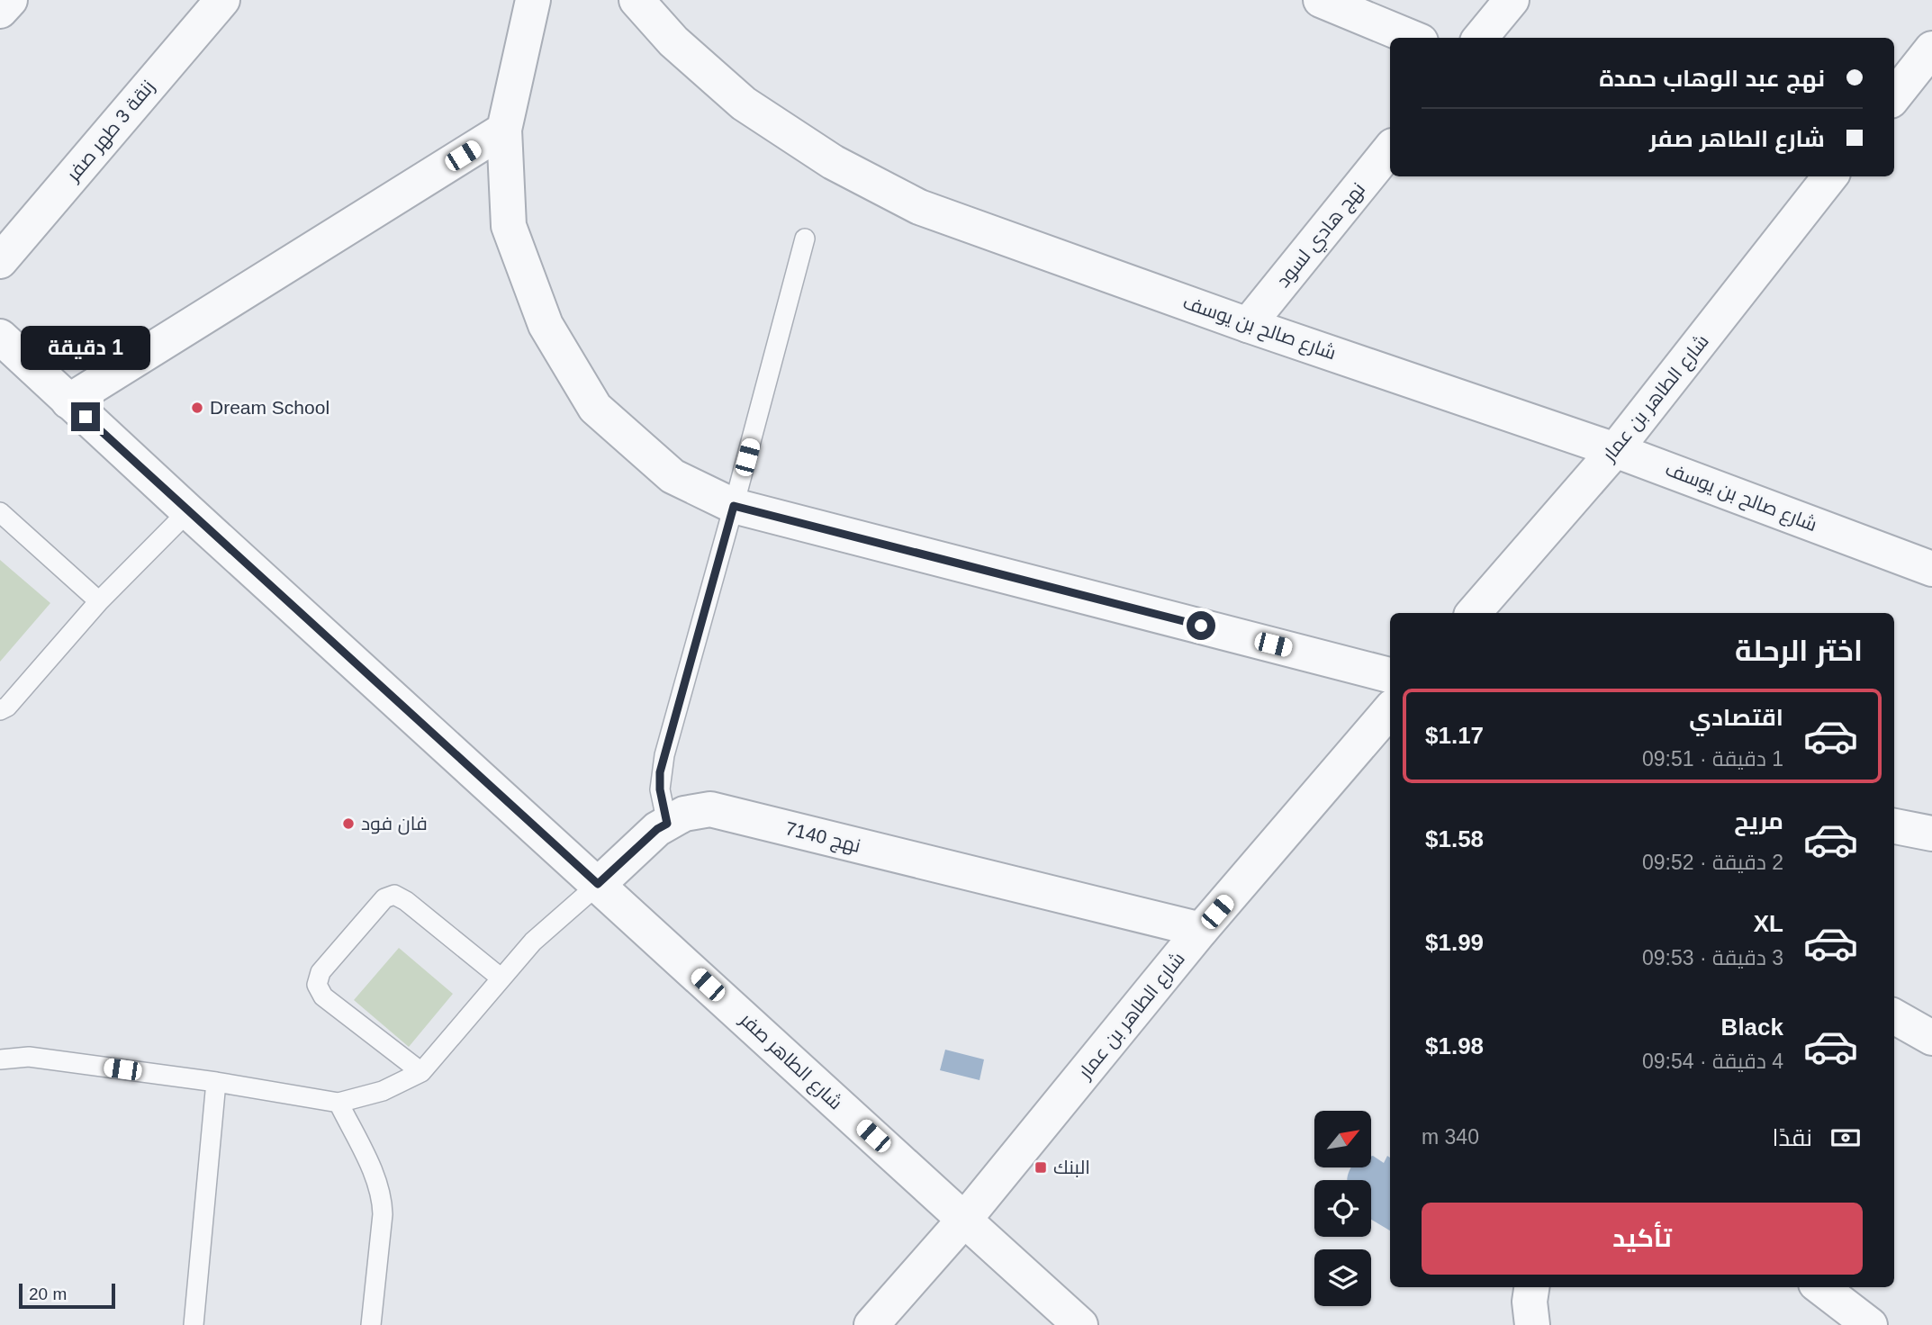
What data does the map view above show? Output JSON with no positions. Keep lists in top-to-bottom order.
{
  "streets": {
    "street": [
      "زنقة 3 طهر صفر",
      "نهج هادي لسود",
      "شارع صالح بن يوسف",
      "شارع الطاهر بن عمار",
      "نهج 7140",
      "شارع الطاهر صفر"
    ]
  },
  "crossings": [
    ["نهج هادي لسود", "شارع صالح بن يوسف"],
    ["شارع صالح بن يوسف", "شارع الطاهر بن عمار"],
    ["شارع الطاهر بن عمار", "نهج 7140"],
    ["شارع الطاهر بن عمار", "شارع الطاهر صفر"],
    ["نهج 7140", "شارع الطاهر صفر"]
  ],
  "places": {
    "other": ["Dream School", "فان فود"],
    "transit": ["البنك"]
  },
  "scale_bar": "20 m",
  "north": "top right",
  "page": {
    "banner": ["نهج عبد الوهاب حمدة", "شارع الطاهر صفر"],
    "bubble": "1 دقيقة",
    "heading": "اختر الرحلة",
    "list": [
      {
        "name": "اقتصادي",
        "note": "1 دقيقة · 09:51",
        "value": "$1.17"
      },
      {
        "name": "مريح",
        "note": "2 دقيقة · 09:52",
        "value": "$1.58"
      },
      {
        "name": "XL",
        "note": "3 دقيقة · 09:53",
        "value": "$1.99"
      },
      {
        "name": "Black",
        "note": "4 دقيقة · 09:54",
        "value": "$1.98"
      }
    ],
    "pay": ["نقدًا", "340 m"],
    "buttons": "تأكيد",
    "scale": "20 m"
  }
}
